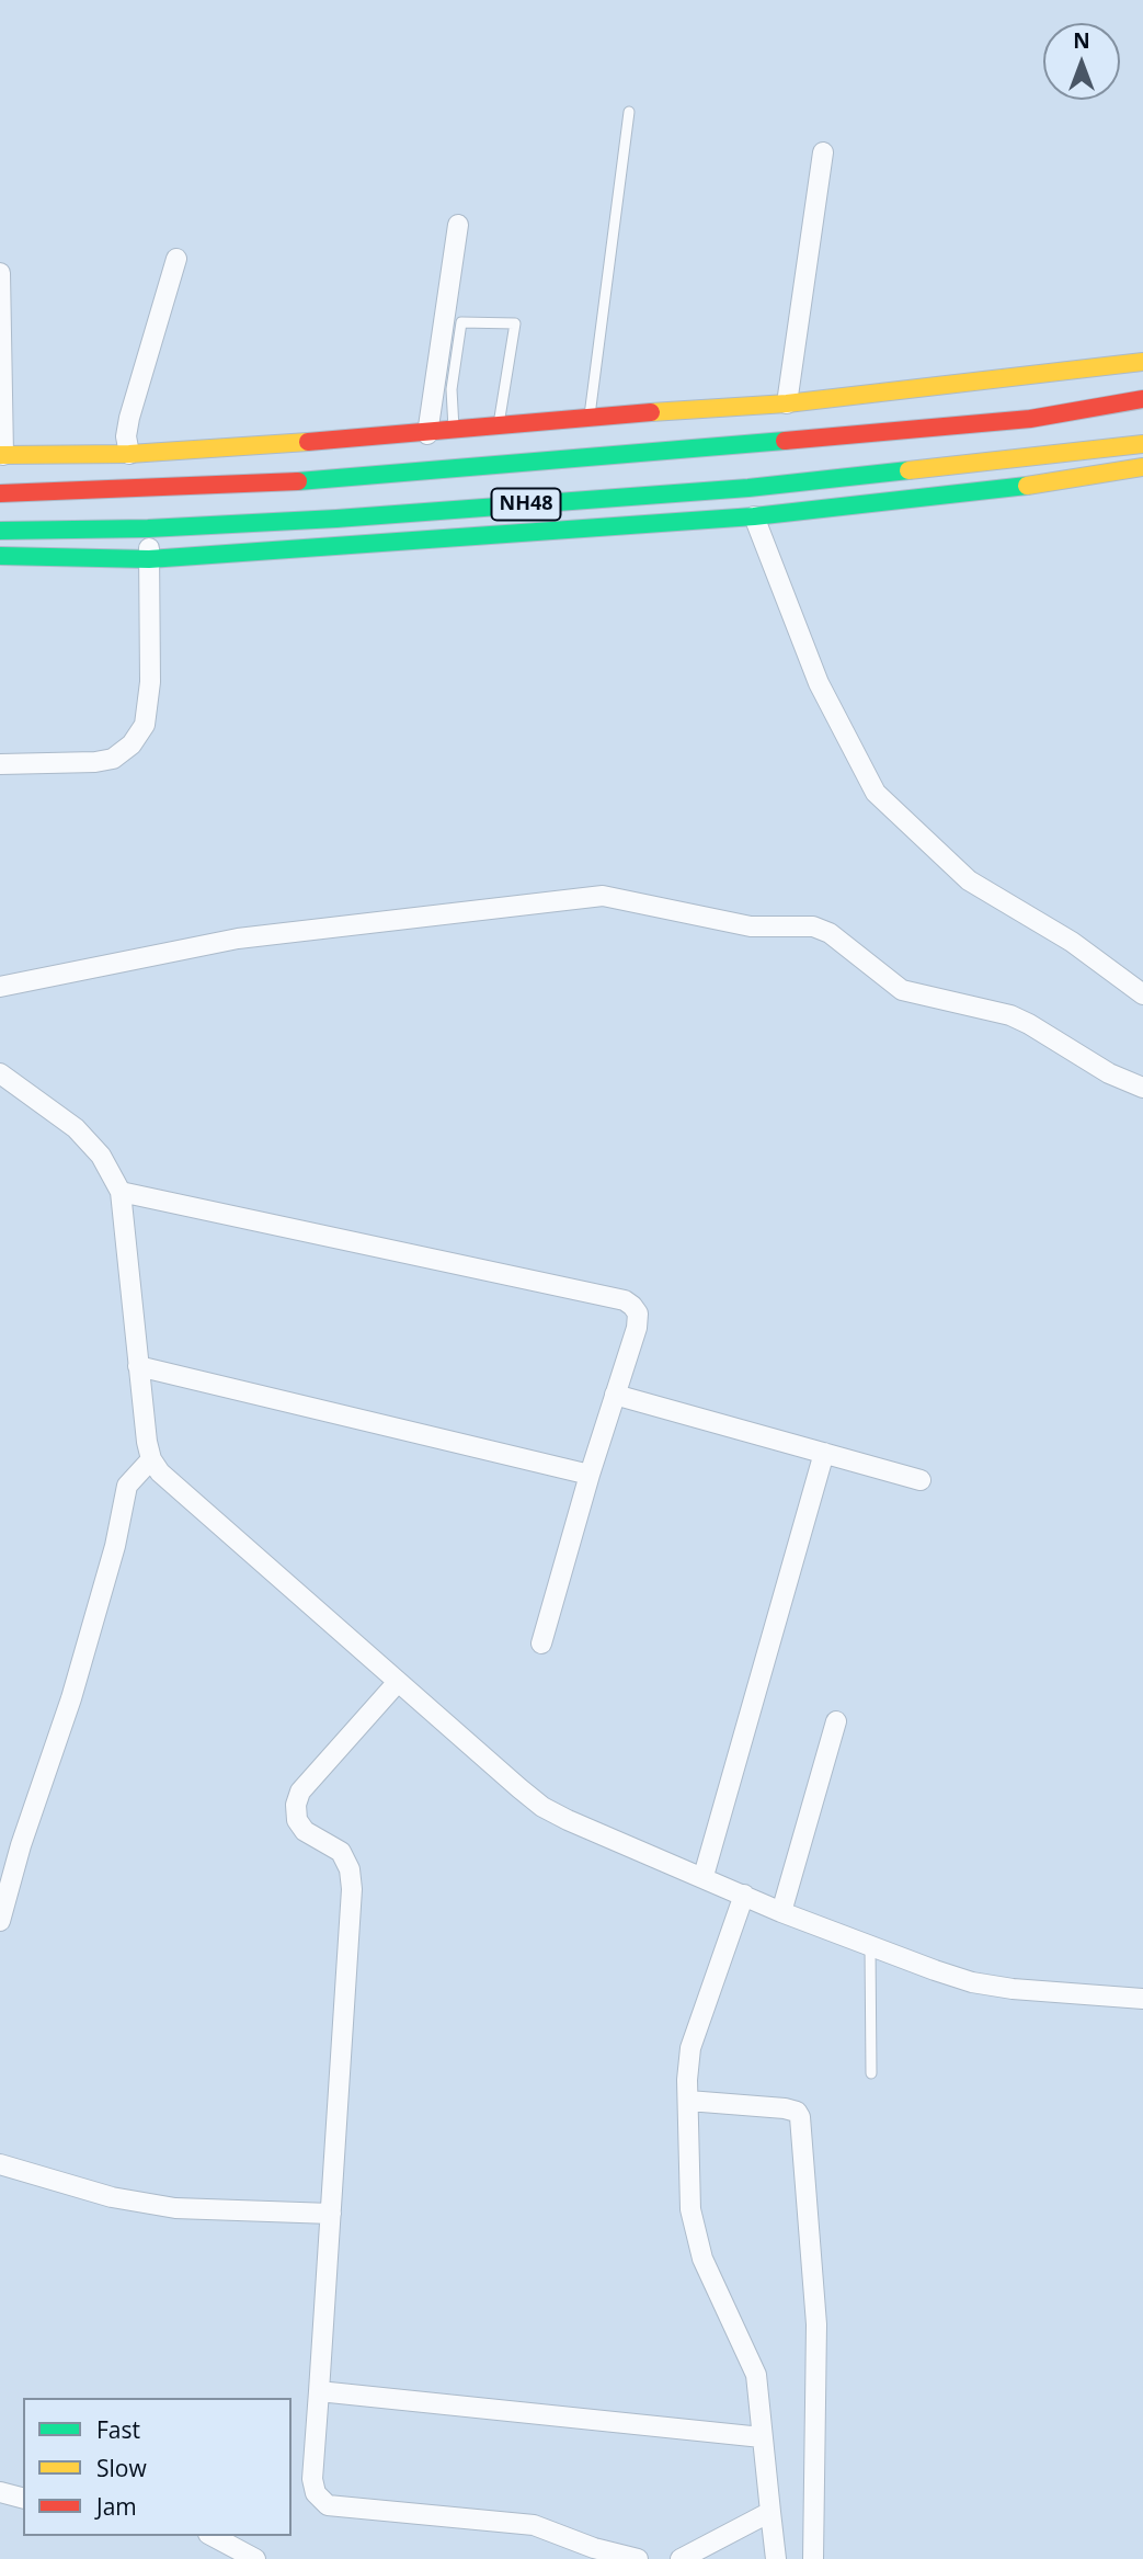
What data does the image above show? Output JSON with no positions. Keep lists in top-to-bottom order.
{
  "streets": {
    "main road": ["NH48"]
  },
  "legend": ["Fast", "Slow", "Jam"],
  "north": "top"
}
